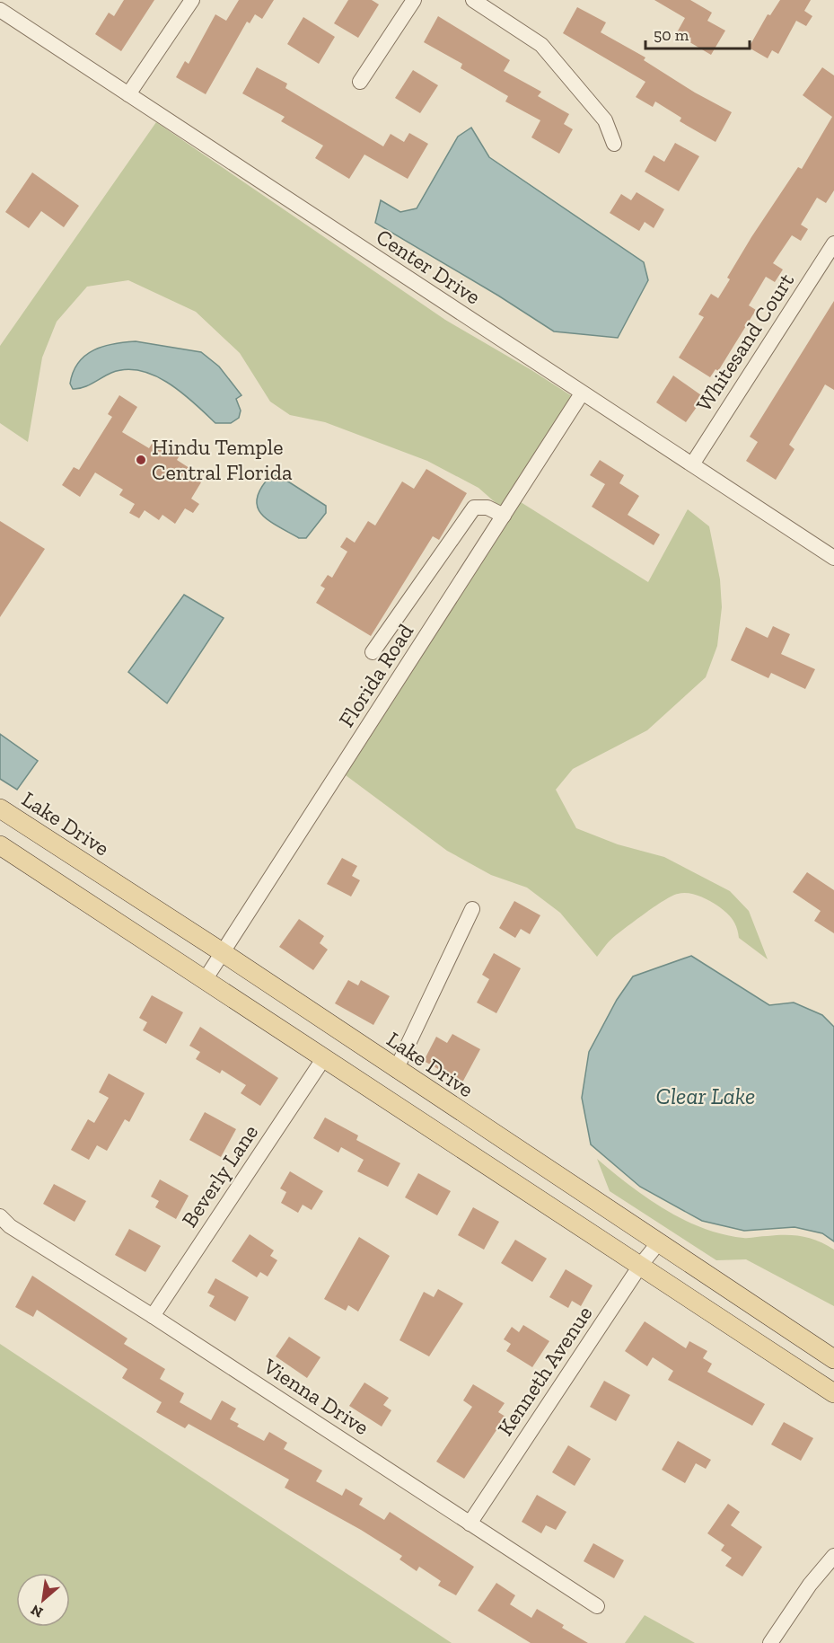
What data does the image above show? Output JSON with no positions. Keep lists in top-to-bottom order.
{
  "streets": {
    "main road": ["Lake Drive"],
    "street": [
      "Center Drive",
      "Whitesand Court",
      "Florida Road",
      "Beverly Lane",
      "Kenneth Avenue",
      "Vienna Drive"
    ]
  },
  "crossings": [
    ["Center Drive", "Whitesand Court"],
    ["Center Drive", "Florida Road"],
    ["Florida Road", "Lake Drive"],
    ["Lake Drive", "Kenneth Avenue"],
    ["Beverly Lane", "Vienna Drive"],
    ["Kenneth Avenue", "Vienna Drive"]
  ],
  "water": ["Clear Lake"],
  "places": ["Hindu Temple Central Florida"],
  "scale_bar": "50 m",
  "north": "bottom left"
}
